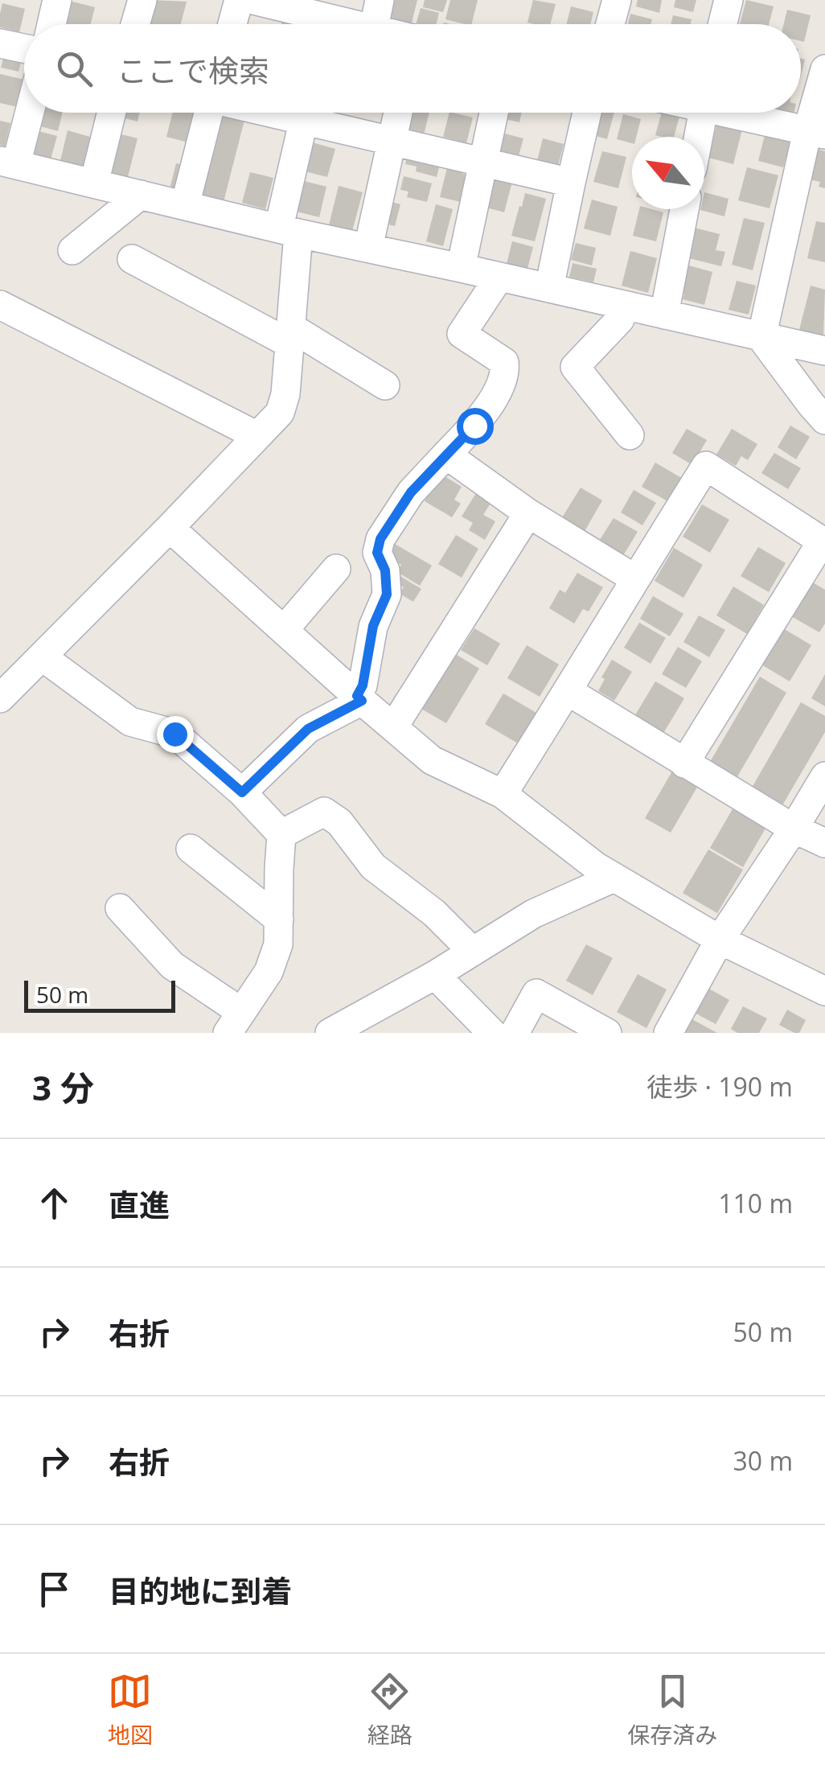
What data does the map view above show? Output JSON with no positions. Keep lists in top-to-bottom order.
{
  "scale_bar": "50 m",
  "north": "top left",
  "page": {
    "search": "ここで検索",
    "scale": "50 m",
    "heading": ["3 分", "徒歩 · 190 m"],
    "list": [
      ["直進", "110 m"],
      ["右折", "50 m"],
      ["右折", "30 m"],
      "目的地に到着"
    ],
    "nav": ["地図", "経路", "保存済み"]
  }
}
